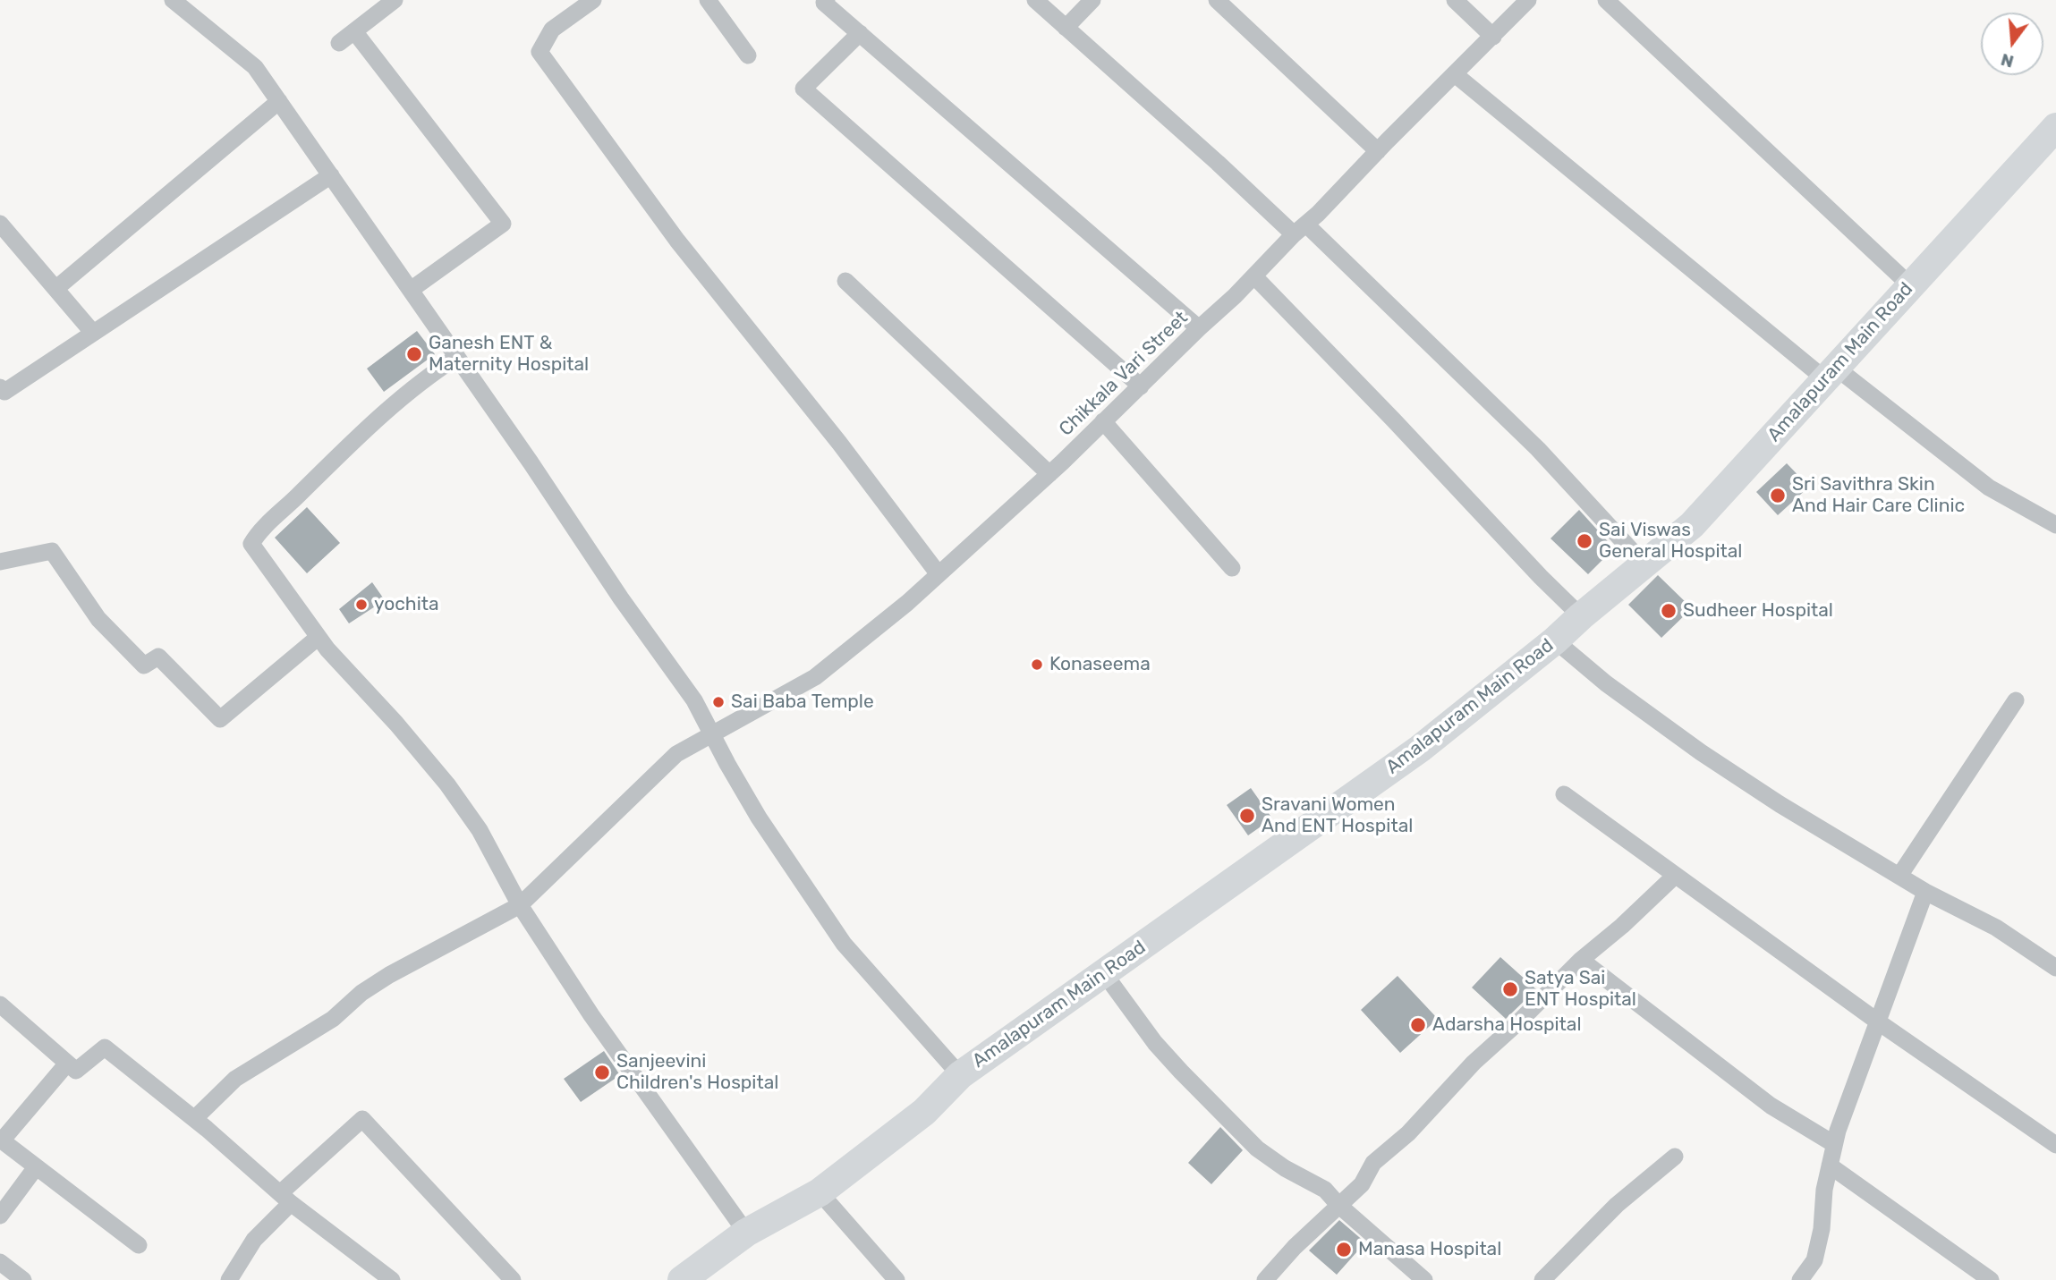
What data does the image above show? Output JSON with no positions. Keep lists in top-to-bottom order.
{
  "streets": {
    "highway": ["Amalapuram Main Road"],
    "street": ["Chikkala Vari Street"]
  },
  "places": [
    "Ganesh ENT & Maternity Hospital",
    "Sri Savithra Skin And Hair Care Clinic",
    "Sai Viswas General Hospital",
    "yochita",
    "Sudheer Hospital",
    "Konaseema",
    "Sai Baba Temple",
    "Sravani Women And ENT Hospital",
    "Satya Sai ENT Hospital",
    "Adarsha Hospital",
    "Sanjeevini Children's Hospital",
    "Manasa Hospital"
  ],
  "north": "bottom"
}
